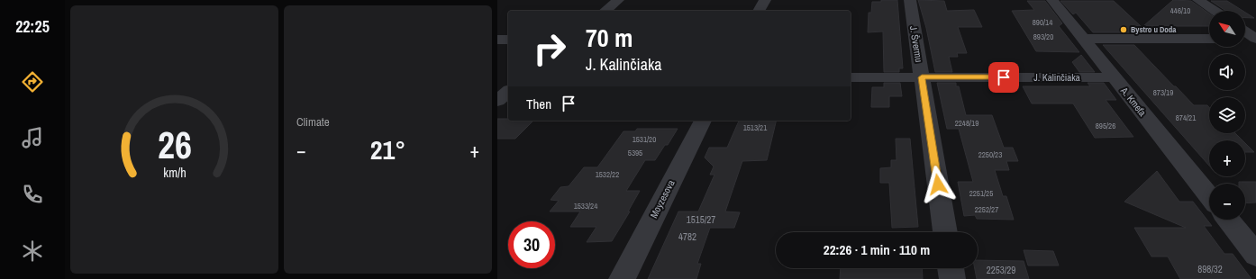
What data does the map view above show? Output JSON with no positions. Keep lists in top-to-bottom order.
{
  "streets": {
    "street": [
      "J. Švermu",
      "J. Kalinčiaka",
      "A. Kmeťa",
      "Moyzesova"
    ]
  },
  "crossings": [
    ["J. Švermu", "J. Kalinčiaka"],
    ["J. Kalinčiaka", "A. Kmeťa"]
  ],
  "places": ["Bystro u Doda"],
  "house_numbers": [
    "446/10",
    "890/14",
    "893/20",
    "873/19",
    "874/21",
    "2248/19",
    "895/26",
    "1513/21",
    "1531/20",
    "5395",
    "2250/23",
    "1532/22",
    "2251/25",
    "1533/24",
    "2252/27",
    "1515/27",
    "4782",
    "898/32",
    "2253/29"
  ],
  "north": "top left",
  "page": {
    "tabs": "22:25",
    "tile": "Climate",
    "map_buttons": ["+", "−"],
    "turn": ["70 m", "J. Kalinčiaka"],
    "then": "Then",
    "heat": ["−", "21°", "+"],
    "limit": "30",
    "trip": "22:26 · 1 min · 110 m",
    "gauge": ["26", "km/h"]
  }
}
